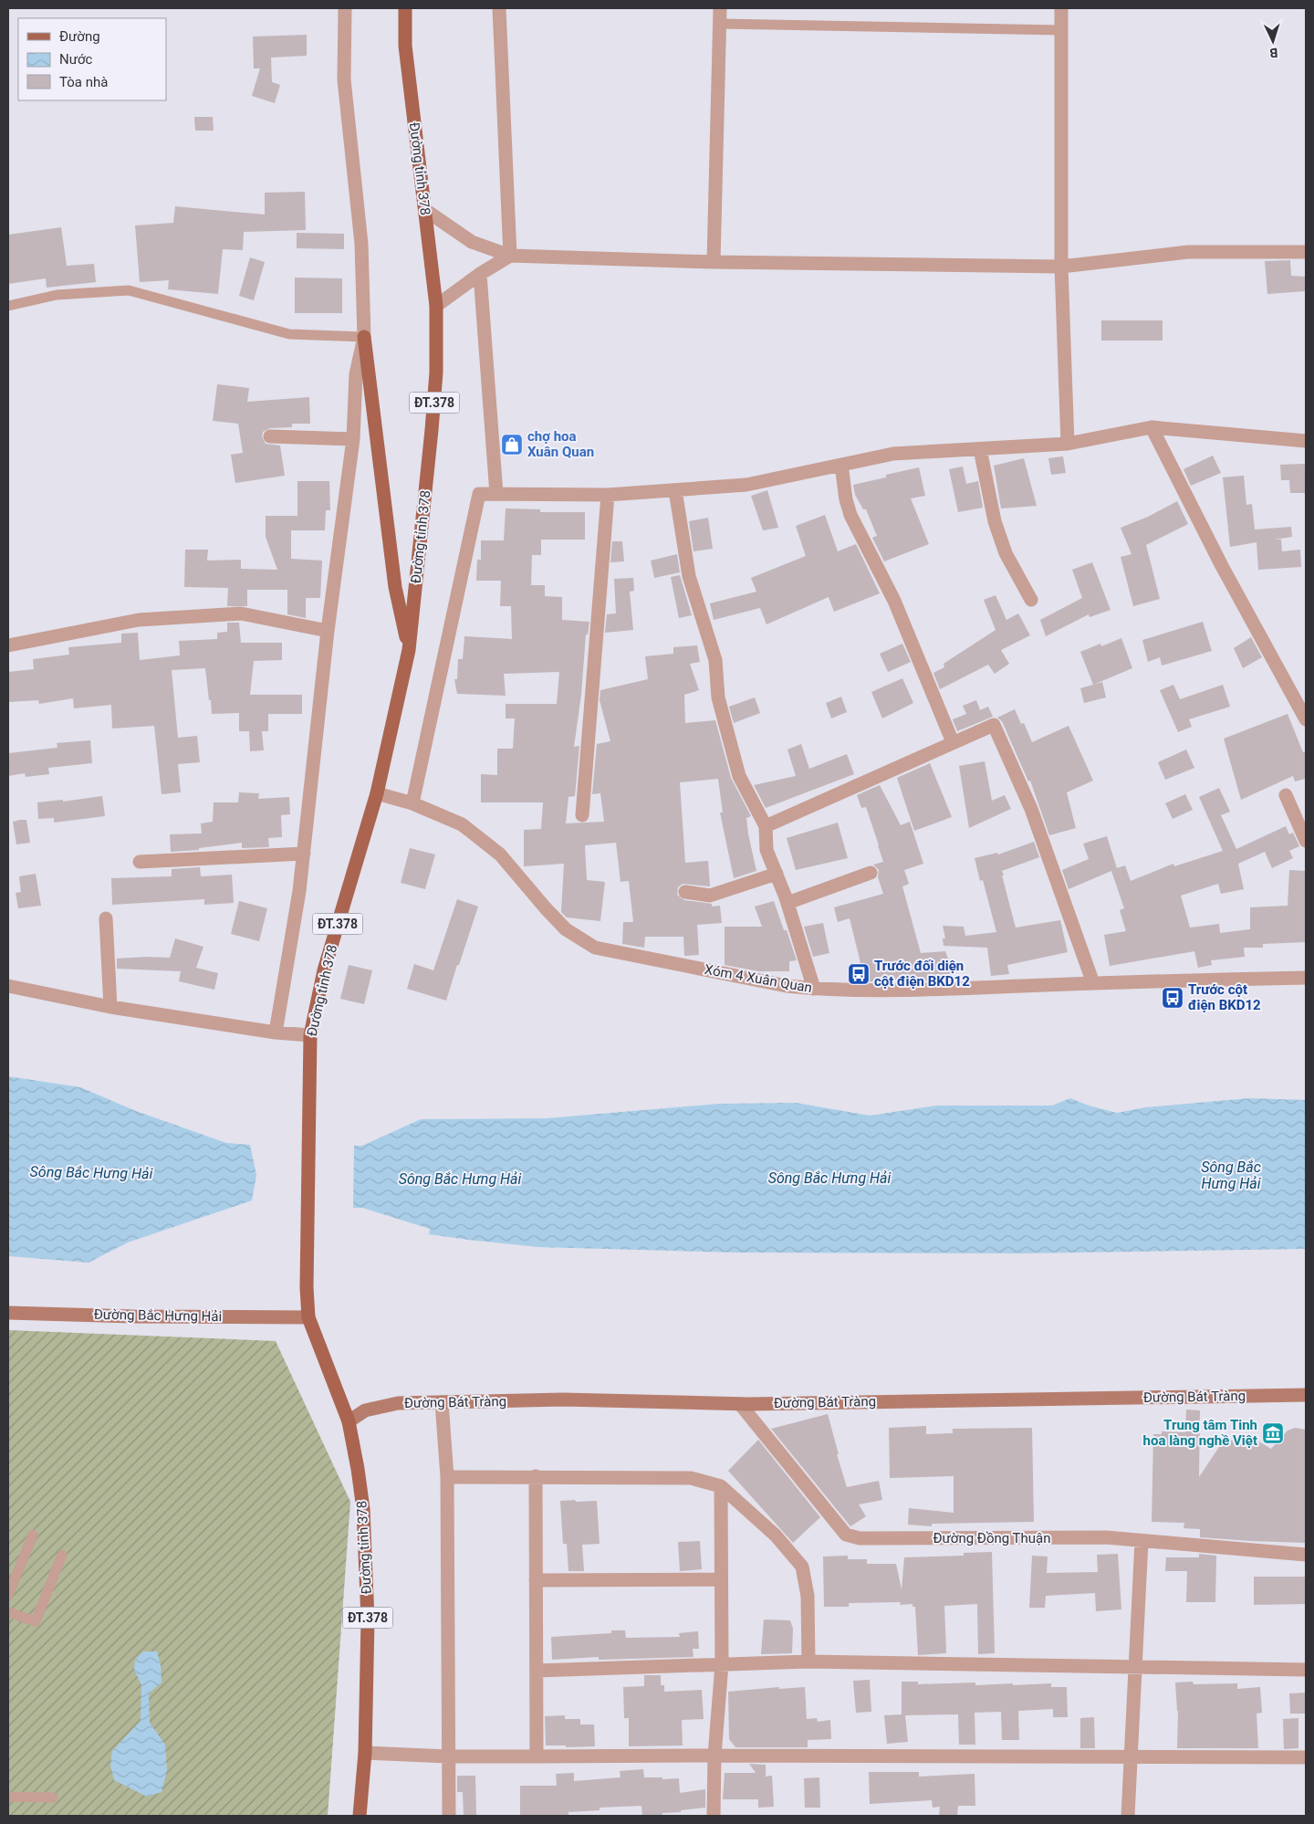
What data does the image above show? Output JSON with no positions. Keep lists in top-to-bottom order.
{
  "streets": {
    "main road": ["Đường tỉnh 378", "ĐT.378"],
    "street": [
      "Xóm 4 Xuân Quan",
      "Đường Bắc Hưng Hải",
      "Đường Bát Tràng",
      "Đường Đồng Thuận"
    ]
  },
  "crossings": [
    ["Đường tỉnh 378", "Xóm 4 Xuân Quan"],
    ["Đường tỉnh 378", "Đường Bắc Hưng Hải"],
    ["Đường tỉnh 378", "Đường Bát Tràng"],
    ["Đường Bát Tràng", "Đường Đồng Thuận"]
  ],
  "water": ["Sông Bắc Hưng Hải"],
  "places": {
    "shop": ["chợ hoa Xuân Quan"],
    "bus stop": ["Trước đối diện cột điện BKD12", "Trước cột điện BKD12"],
    "museum": ["Trung tâm Tinh hoa làng nghề Việt"]
  },
  "legend": ["Đường", "Nước", "Tòa nhà"],
  "north": "bottom"
}
